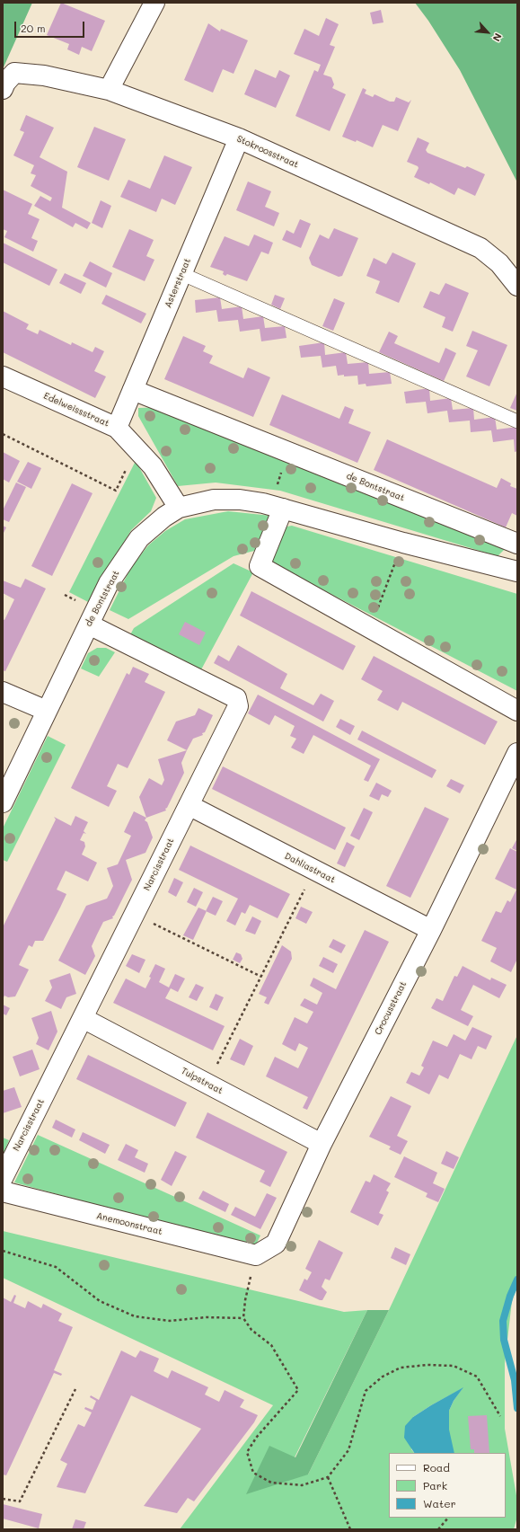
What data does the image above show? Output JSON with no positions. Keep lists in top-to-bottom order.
{
  "streets": {
    "street": [
      "Stokroosstraat",
      "Asterstraat",
      "Edelweissstraat",
      "de Bontstraat",
      "Narcisstraat",
      "Dahliastraat",
      "Crocusstraat",
      "Tulpstraat",
      "Anemoonstraat"
    ]
  },
  "crossings": [
    ["Stokroosstraat", "Asterstraat"],
    ["Asterstraat", "Edelweissstraat"],
    ["Asterstraat", "de Bontstraat"],
    ["Edelweissstraat", "de Bontstraat"],
    ["de Bontstraat", "Narcisstraat"],
    ["Narcisstraat", "Dahliastraat"],
    ["Narcisstraat", "Tulpstraat"],
    ["Dahliastraat", "Crocusstraat"],
    ["Crocusstraat", "Tulpstraat"],
    ["Crocusstraat", "Anemoonstraat"]
  ],
  "legend": ["Road", "Park", "Water"],
  "scale_bar": "20 m",
  "north": "bottom right"
}
